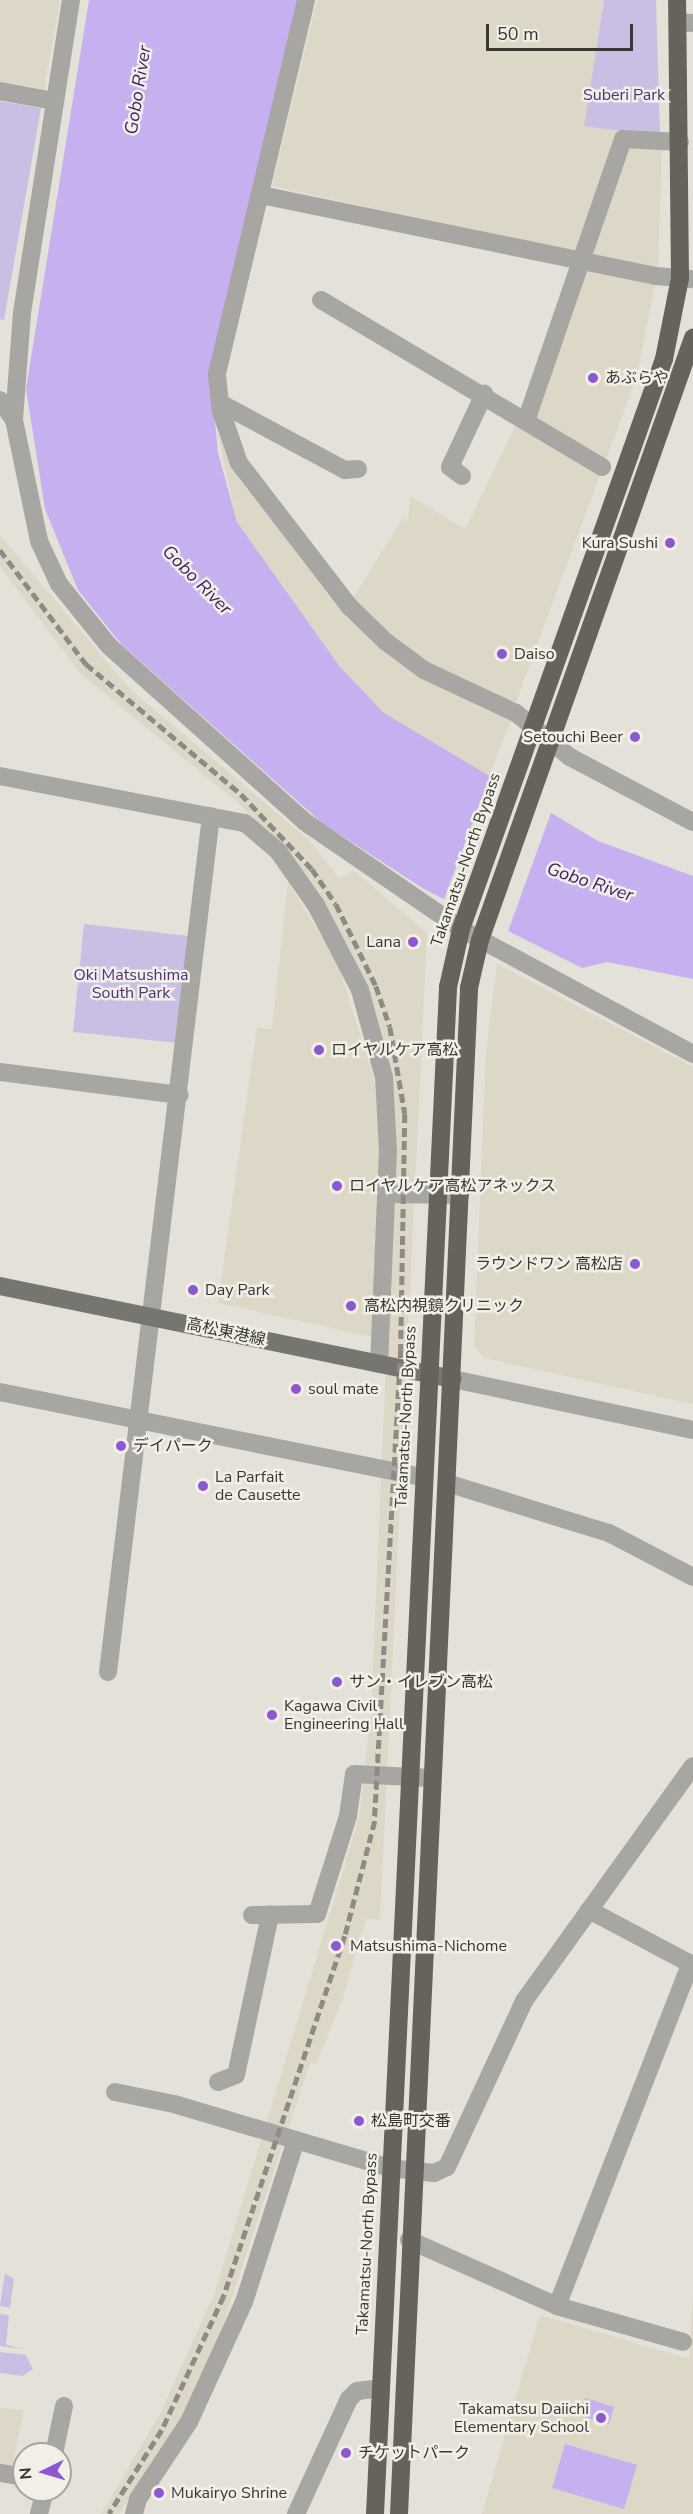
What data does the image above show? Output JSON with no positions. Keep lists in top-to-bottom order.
{
  "streets": {
    "highway": ["Takamatsu-North Bypass"],
    "main road": ["高松東港線"]
  },
  "crossings": [
    ["Takamatsu-North Bypass", "高松東港線"]
  ],
  "water": ["Gobo River"],
  "parks": ["Suberi Park", "Oki Matsushima South Park"],
  "places": [
    "あぶらや",
    "Kura Sushi",
    "Daiso",
    "Setouchi Beer",
    "Lana",
    "ロイヤルケア高松",
    "ロイヤルケア高松アネックス",
    "ラウンドワン 高松店",
    "Day Park",
    "高松内視鏡クリニック",
    "soul mate",
    "デイパーク",
    "La Parfait de Causette",
    "サン・イレブン高松",
    "Kagawa Civil Engineering Hall",
    "Matsushima-Nichome",
    "松島町交番",
    "Takamatsu Daiichi Elementary School",
    "チケットパーク",
    "Mukairyo Shrine"
  ],
  "scale_bar": "50 m",
  "north": "left"
}
